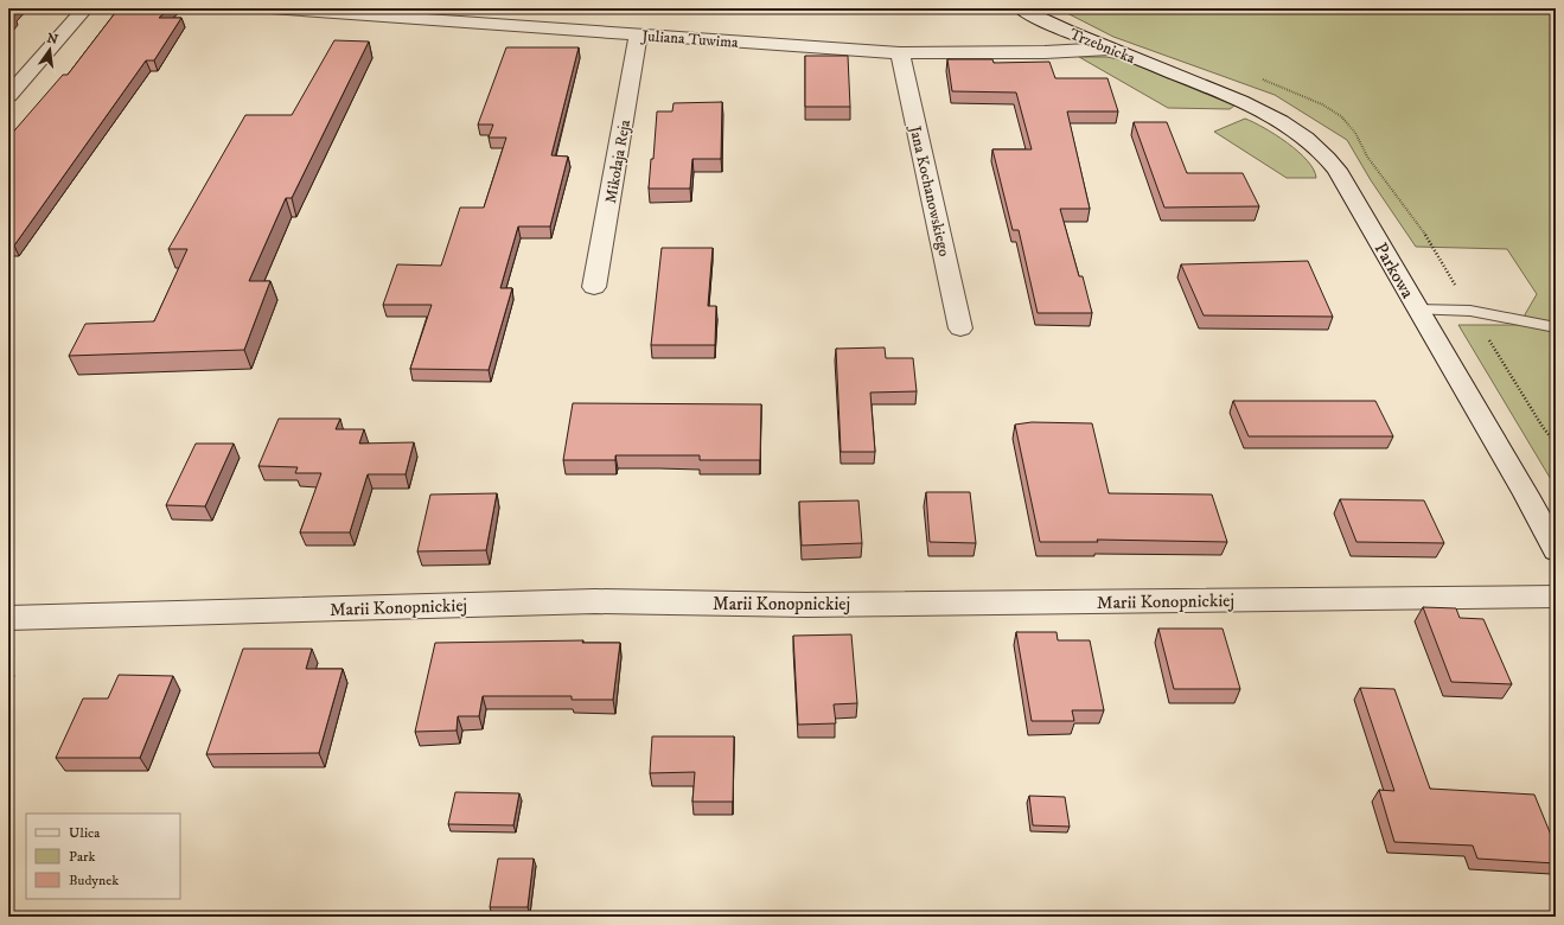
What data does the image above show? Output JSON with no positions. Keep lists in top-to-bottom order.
{
  "streets": {
    "street": [
      "Juliana Tuwima",
      "Trzebnicka",
      "Mikołaja Reja",
      "Jana Kochanowskiego",
      "Parkowa",
      "Marii Konopnickiej"
    ]
  },
  "crossings": [
    ["Juliana Tuwima", "Trzebnicka"],
    ["Juliana Tuwima", "Mikołaja Reja"],
    ["Juliana Tuwima", "Jana Kochanowskiego"],
    ["Trzebnicka", "Parkowa"]
  ],
  "legend": ["Ulica", "Park", "Budynek"],
  "north": "top"
}
